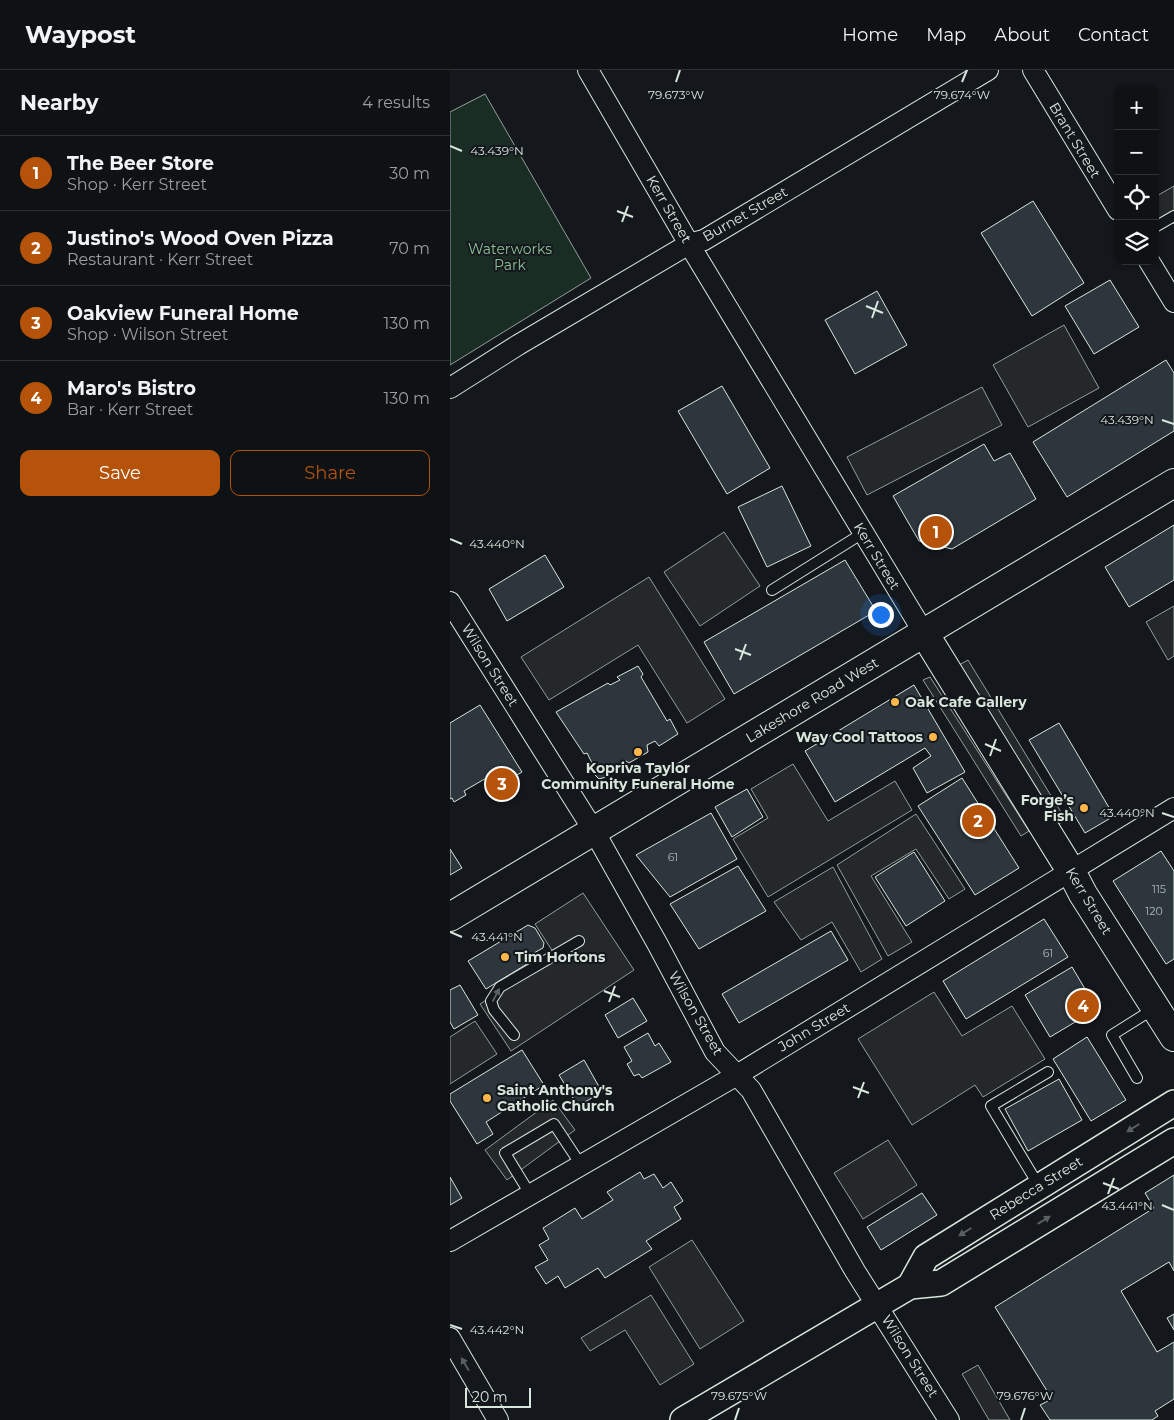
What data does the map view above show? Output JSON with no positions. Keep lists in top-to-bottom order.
{
  "streets": {
    "main road": ["Kerr Street", "Lakeshore Road West"],
    "street": [
      "Brant Street",
      "Burnet Street",
      "Wilson Street",
      "John Street",
      "Rebecca Street"
    ]
  },
  "crossings": [
    ["Kerr Street", "Burnet Street"],
    ["Kerr Street", "Lakeshore Road West"],
    ["Kerr Street", "John Street"],
    ["Wilson Street", "Lakeshore Road West"],
    ["Wilson Street", "John Street"]
  ],
  "parks": ["Waterworks Park"],
  "places": [
    "Oak Cafe Gallery",
    "Way Cool Tattoos",
    "Kopriva Taylor Community Funeral Home",
    "Forge’s Fish",
    "Tim Hortons",
    "Saint Anthony's Catholic Church"
  ],
  "house_numbers": [
    "61",
    "115",
    "120",
    "61"
  ],
  "scale_bar": "20 m",
  "page": {
    "header": "Waypost",
    "nav": [
      "Home",
      "Map",
      "About",
      "Contact"
    ],
    "heading": ["Nearby", "4 results"],
    "map_buttons": ["+", "−"],
    "list": [
      {
        "mark": "1",
        "name": "The Beer Store",
        "note": "Shop · Kerr Street",
        "value": "30 m"
      },
      {
        "mark": "2",
        "name": "Justino's Wood Oven Pizza",
        "note": "Restaurant · Kerr Street",
        "value": "70 m"
      },
      {
        "mark": "3",
        "name": "Oakview Funeral Home",
        "note": "Shop · Wilson Street",
        "value": "130 m"
      },
      {
        "mark": "4",
        "name": "Maro's Bistro",
        "note": "Bar · Kerr Street",
        "value": "130 m"
      }
    ],
    "buttons": ["Save", "Share"],
    "pins": [
      "1",
      "3",
      "2",
      "4"
    ],
    "scale": "20 m"
  },
  "coordinates": [
    "79.673°W",
    "79.674°W",
    "43.439°N",
    "43.440°N",
    "43.441°N",
    "43.442°N",
    "79.675°W",
    "79.676°W"
  ]
}
